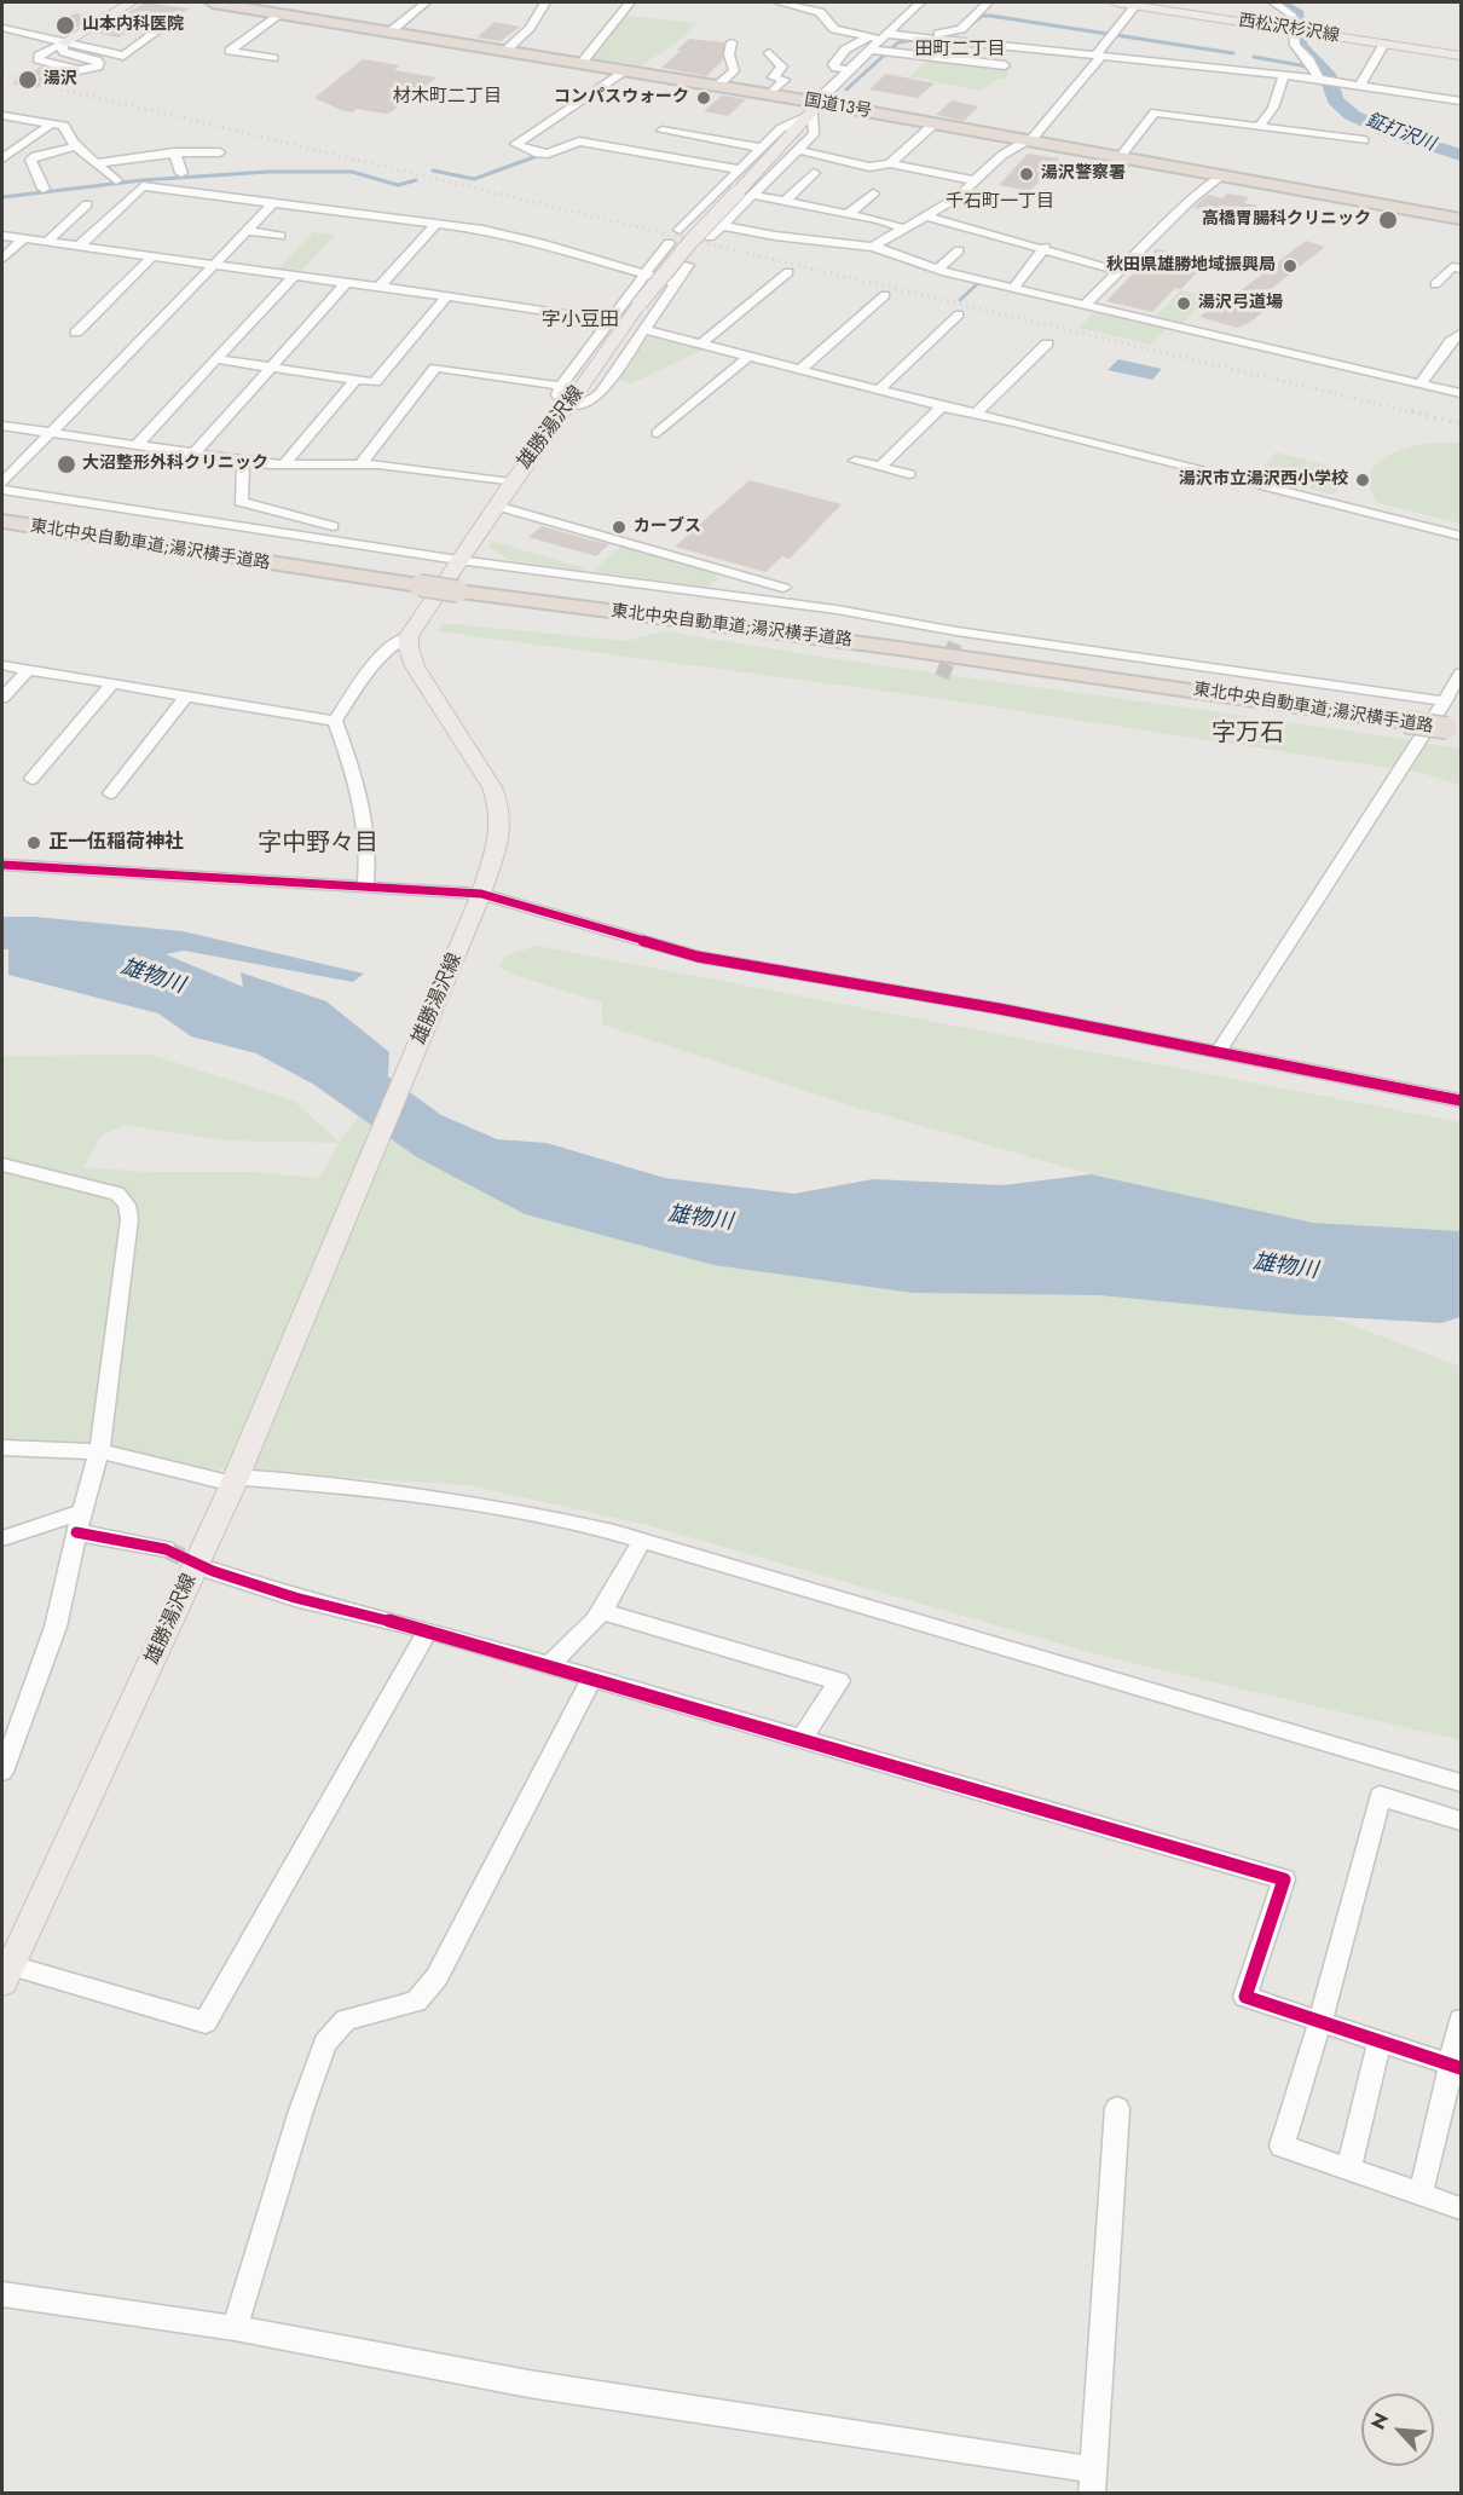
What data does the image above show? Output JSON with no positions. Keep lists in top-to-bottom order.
{
  "streets": {
    "highway": ["国道13号", "東北中央自動車道;湯沢横手道路"],
    "main road": ["西松沢杉沢線", "雄勝湯沢線"]
  },
  "crossings": [
    ["国道13号", "雄勝湯沢線"]
  ],
  "districts": [
    "田町二丁目",
    "材木町二丁目",
    "千石町一丁目",
    "字小豆田",
    "字万石",
    "字中野々目"
  ],
  "water": ["鉦打沢川", "雄物川"],
  "places": [
    "山本内科医院",
    "湯沢",
    "コンパスウォーク",
    "湯沢警察署",
    "高橋胃腸科クリニック",
    "秋田県雄勝地域振興局",
    "湯沢弓道場",
    "大沼整形外科クリニック",
    "湯沢市立湯沢西小学校",
    "カーブス",
    "正一伍稲荷神社"
  ],
  "north": "top left"
}
